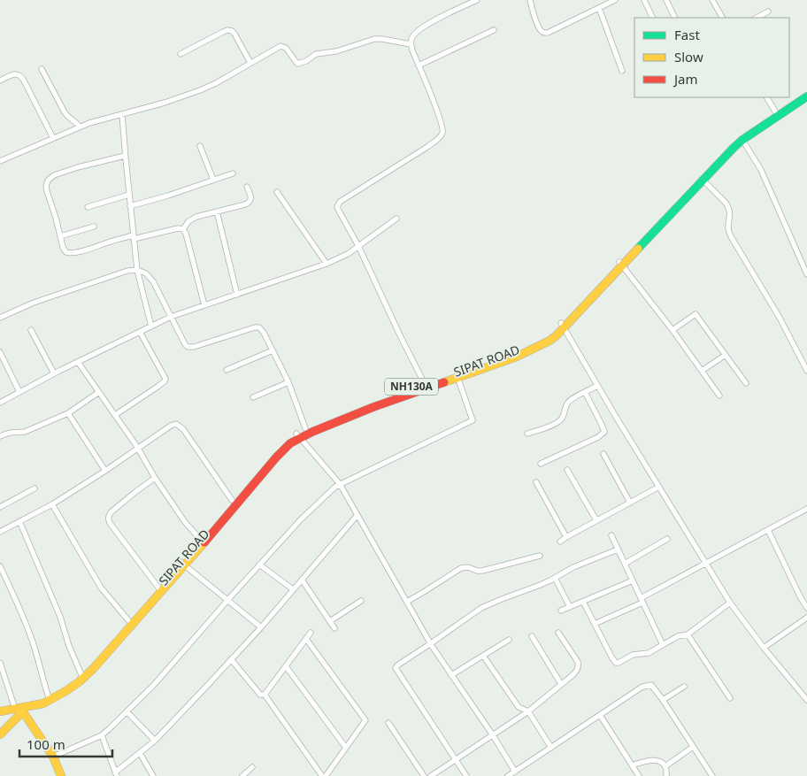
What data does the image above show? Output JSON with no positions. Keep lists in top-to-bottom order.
{
  "streets": {
    "main road": ["SIPAT ROAD", "NH130A"]
  },
  "legend": ["Fast", "Slow", "Jam"],
  "scale_bar": "100 m"
}
